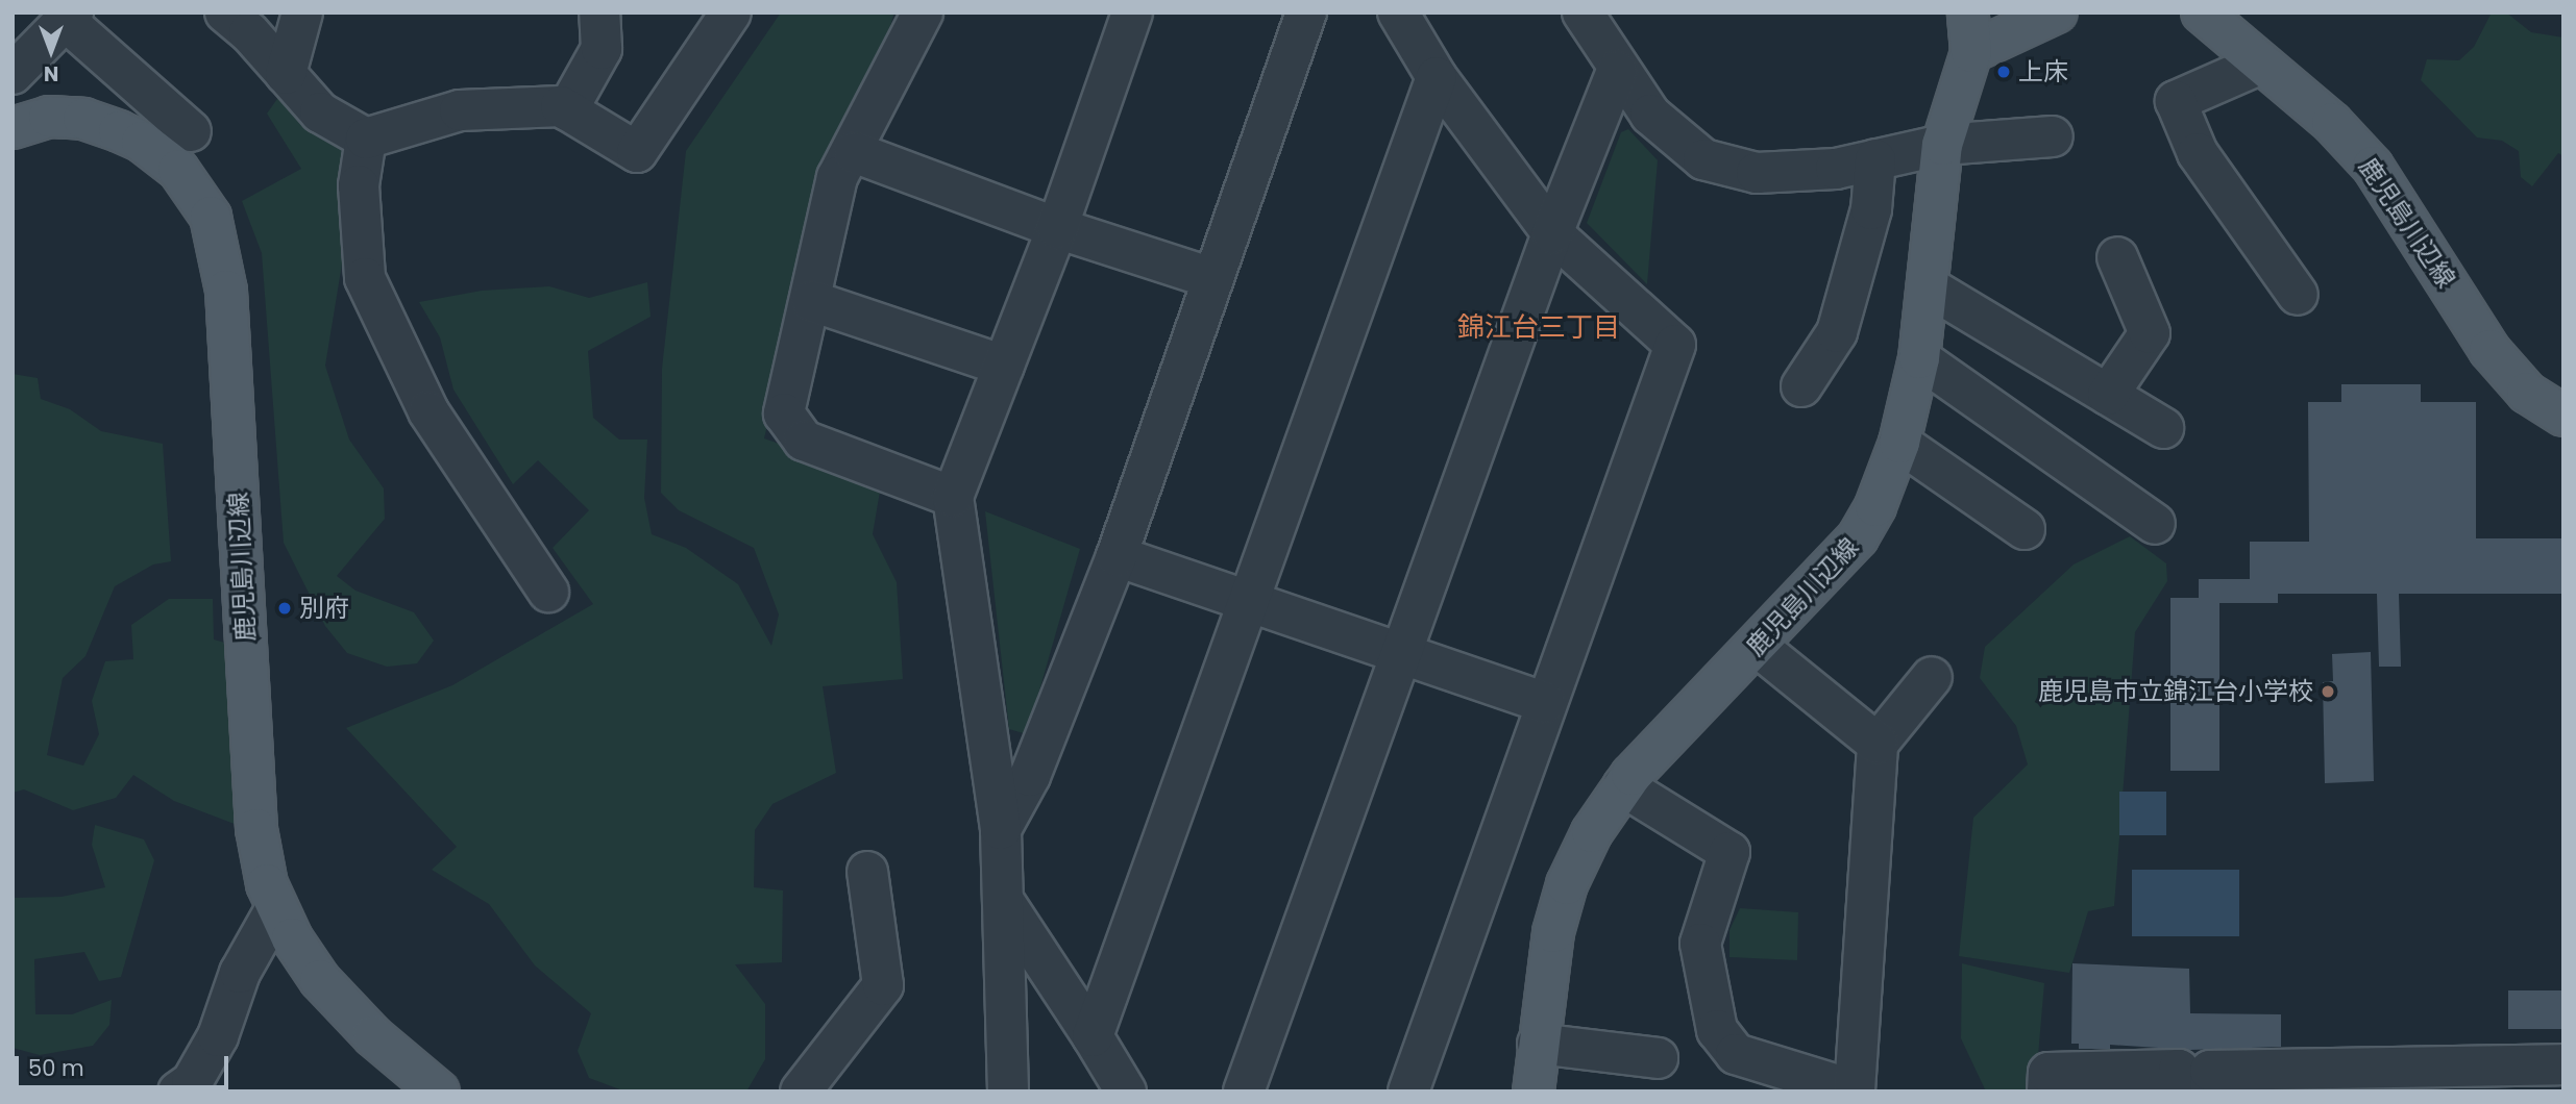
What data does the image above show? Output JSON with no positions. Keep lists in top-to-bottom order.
{
  "streets": {
    "main road": ["鹿児島川辺線"]
  },
  "districts": ["錦江台三丁目"],
  "places": ["上床", "別府", "鹿児島市立錦江台小学校"],
  "scale_bar": "50 m",
  "north": "bottom"
}
